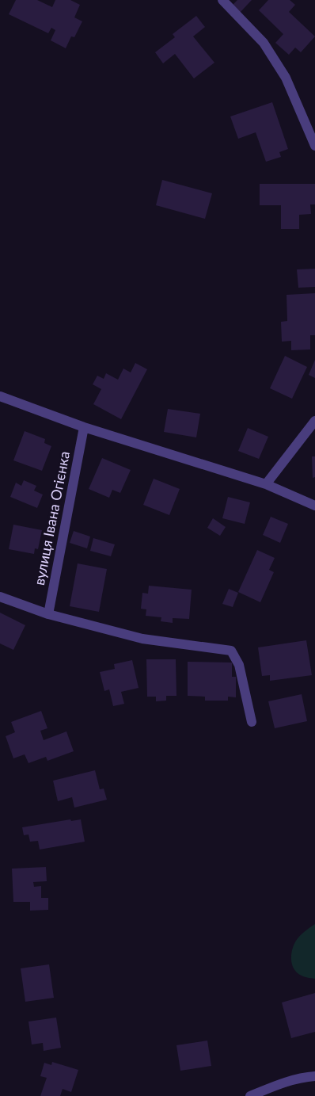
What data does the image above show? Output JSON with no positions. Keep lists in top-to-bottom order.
{
  "streets": {
    "street": ["вулиця Івана Огієнка"]
  }
}
